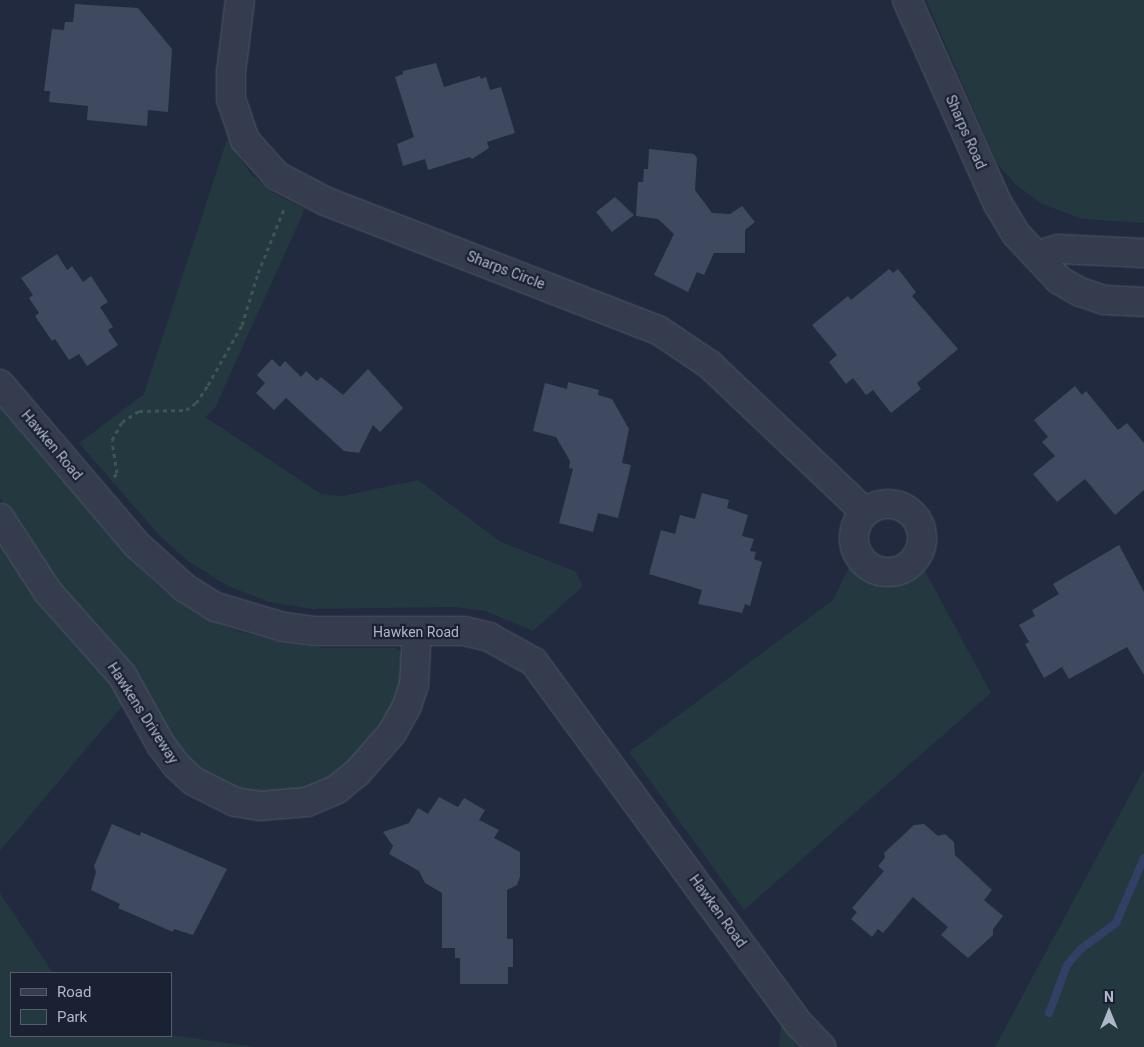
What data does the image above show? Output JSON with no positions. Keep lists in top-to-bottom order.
{
  "streets": {
    "street": [
      "Sharps Road",
      "Sharps Circle",
      "Hawken Road",
      "Hawkens Driveway"
    ]
  },
  "crossings": [
    ["Hawken Road", "Hawkens Driveway"]
  ],
  "legend": ["Road", "Park"],
  "north": "top"
}
